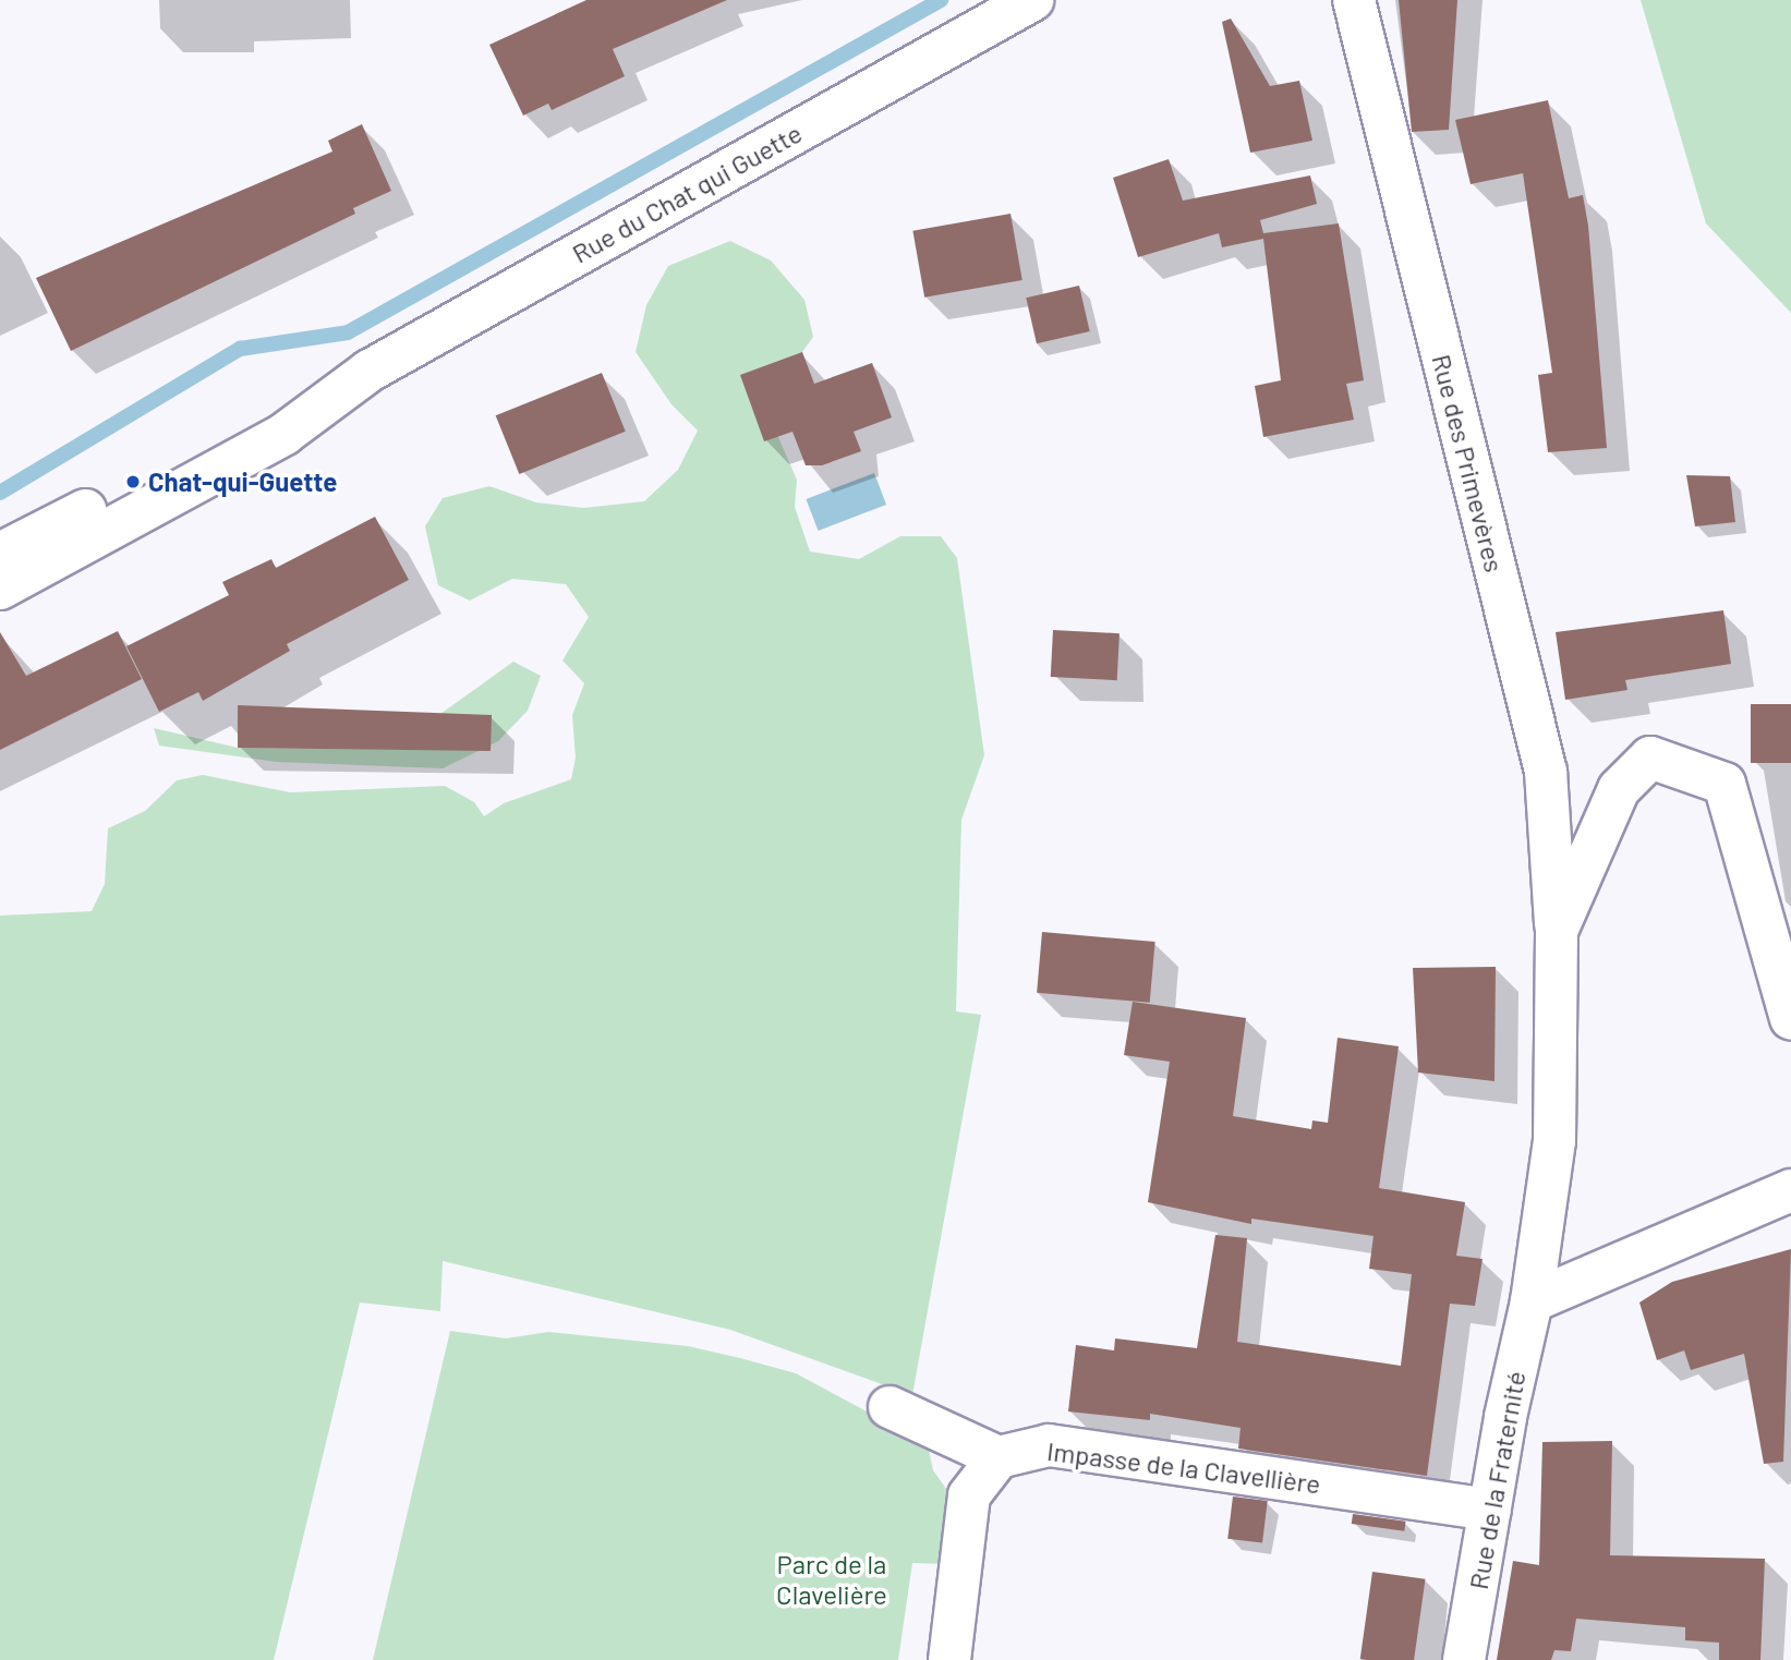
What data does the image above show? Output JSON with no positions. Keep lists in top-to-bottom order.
{
  "streets": {
    "street": [
      "Rue du Chat qui Guette",
      "Rue des Primevères",
      "Impasse de la Clavellière",
      "Rue de la Fraternité"
    ]
  },
  "crossings": [
    ["Rue des Primevères", "Rue de la Fraternité"],
    ["Impasse de la Clavellière", "Rue de la Fraternité"]
  ],
  "parks": ["Parc de la Clavelière"],
  "places": ["Chat-qui-Guette"]
}
